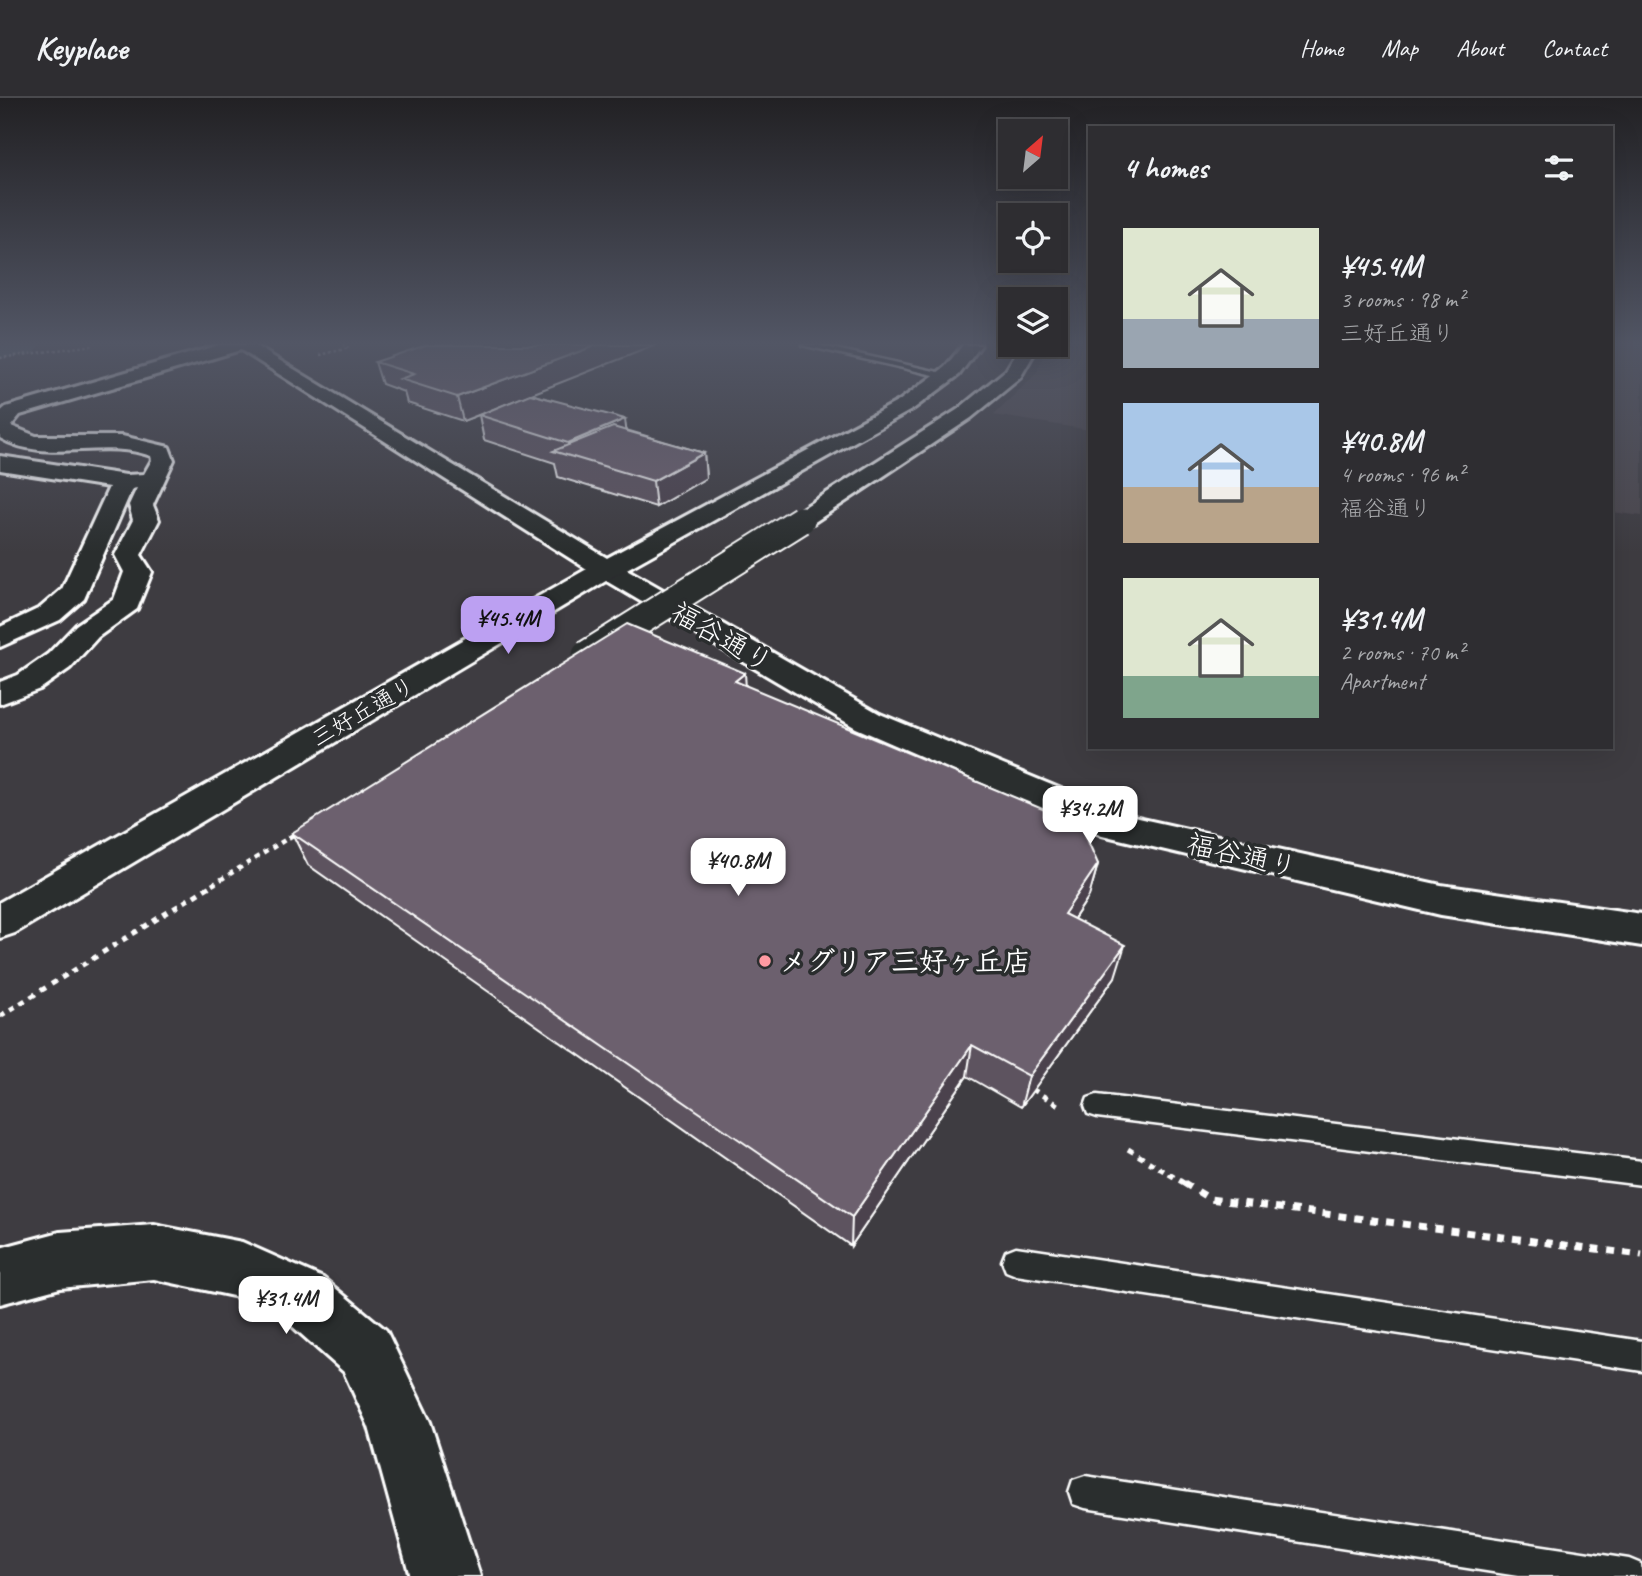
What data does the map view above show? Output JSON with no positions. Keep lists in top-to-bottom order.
{
  "streets": {
    "street": ["福谷通り", "三好丘通り"]
  },
  "crossings": [
    ["福谷通り", "三好丘通り"]
  ],
  "places": ["メグリア三好ヶ丘店"],
  "north": "top right",
  "page": {
    "header": "Keyplace",
    "nav": [
      "Home",
      "Map",
      "About",
      "Contact"
    ],
    "heading": "4 homes",
    "list": [
      {
        "name": "¥45.4M",
        "note": "3 rooms · 98 m² · 三好丘通り"
      },
      {
        "name": "¥40.8M",
        "note": "4 rooms · 96 m² · 福谷通り"
      },
      {
        "name": "¥31.4M",
        "note": "2 rooms · 70 m² · Apartment"
      }
    ],
    "price": [
      "¥45.4M",
      "¥34.2M",
      "¥40.8M",
      "¥31.4M"
    ]
  }
}
